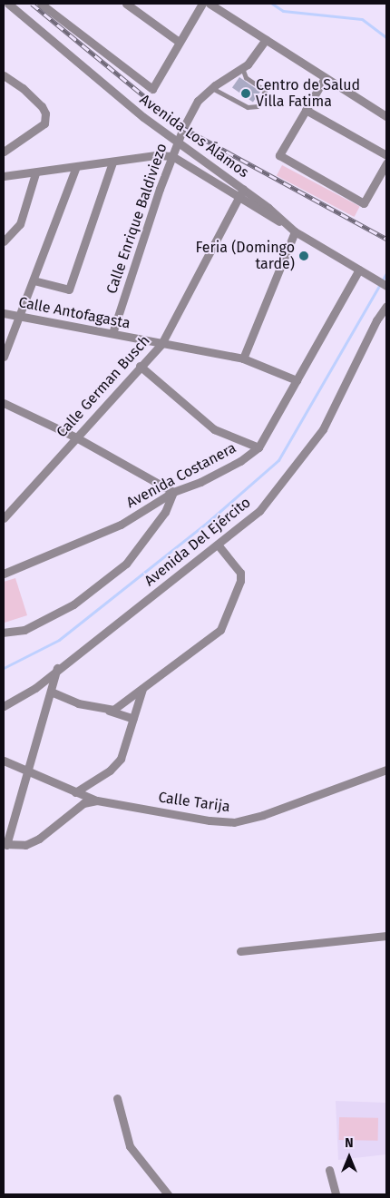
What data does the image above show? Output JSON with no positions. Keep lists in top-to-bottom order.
{
  "streets": {
    "street": [
      "Avenida Los Álamos",
      "Calle Enrique Baldiviezo",
      "Calle Antofagasta",
      "Calle German Busch",
      "Avenida Costanera",
      "Avenida Del Ejército",
      "Calle Tarija"
    ]
  },
  "crossings": [
    ["Avenida Los Álamos", "Calle Enrique Baldiviezo"],
    ["Avenida Los Álamos", "Calle German Busch"],
    ["Avenida Los Álamos", "Avenida Costanera"],
    ["Calle Enrique Baldiviezo", "Calle Antofagasta"],
    ["Calle Antofagasta", "Calle German Busch"],
    ["Calle Antofagasta", "Avenida Costanera"]
  ],
  "places": ["Centro de Salud Villa Fatima", "Feria (Domingo tarde)"],
  "north": "top"
}
